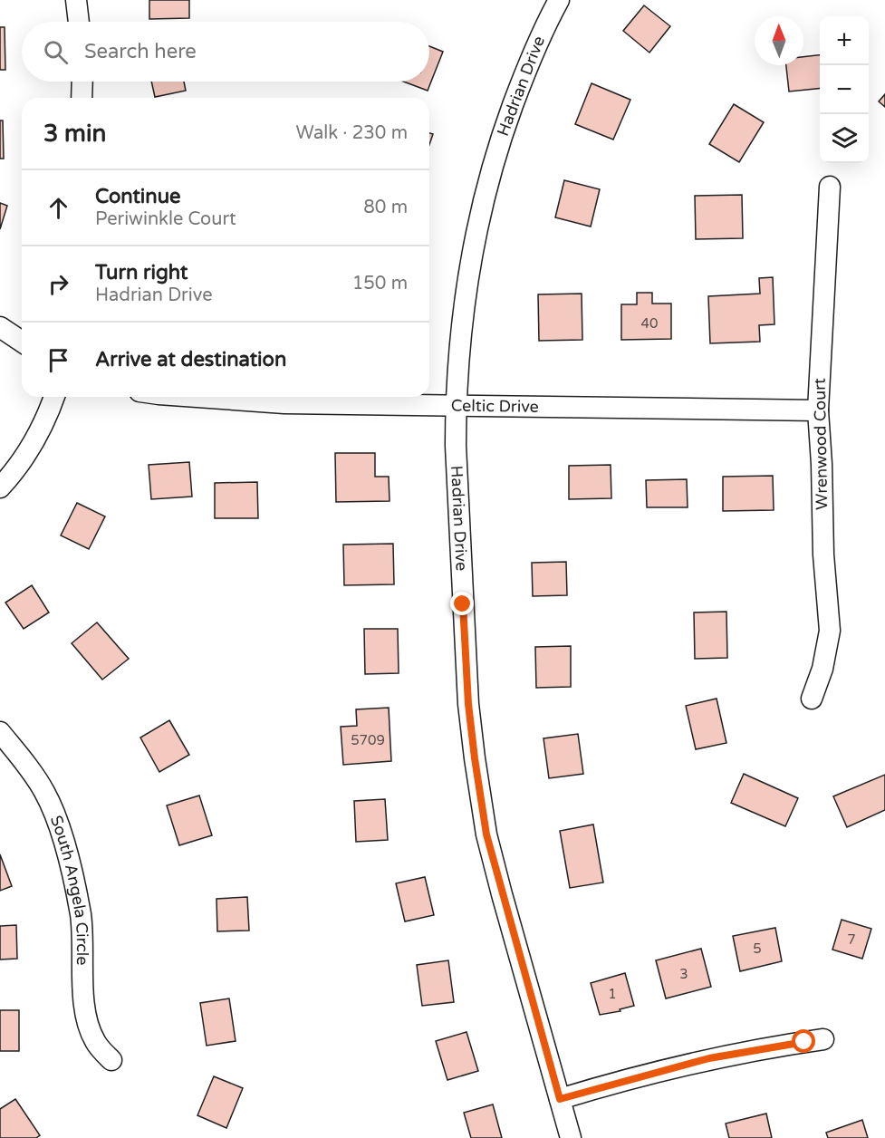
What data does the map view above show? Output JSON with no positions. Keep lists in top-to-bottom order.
{
  "streets": {
    "street": [
      "Hadrian Drive",
      "Celtic Drive",
      "Wrenwood Court",
      "South Angela Circle"
    ]
  },
  "crossings": [
    ["Hadrian Drive", "Celtic Drive"],
    ["Celtic Drive", "Wrenwood Court"]
  ],
  "house_numbers": [
    "40",
    "5709",
    "7",
    "5",
    "3",
    "1"
  ],
  "north": "top",
  "page": {
    "map_buttons": ["+", "−"],
    "search": "Search here",
    "heading": ["3 min", "Walk · 230 m"],
    "list": [
      ["Continue", "Periwinkle Court", "80 m"],
      ["Turn right", "Hadrian Drive", "150 m"],
      "Arrive at destination"
    ]
  }
}
